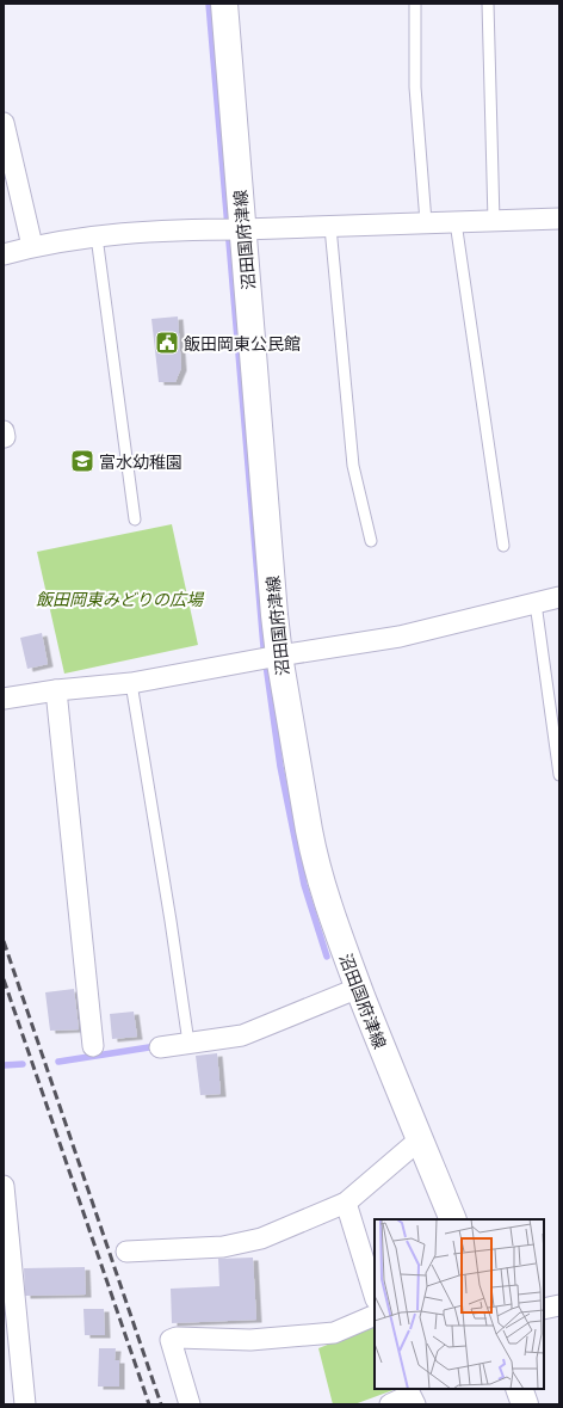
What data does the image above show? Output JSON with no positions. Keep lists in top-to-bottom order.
{
  "streets": {
    "main road": ["沼田国府津線"]
  },
  "parks": ["飯田岡東みどりの広場"],
  "places": {
    "public building": ["飯田岡東公民館"],
    "school or university": ["富水幼稚園"]
  }
}
